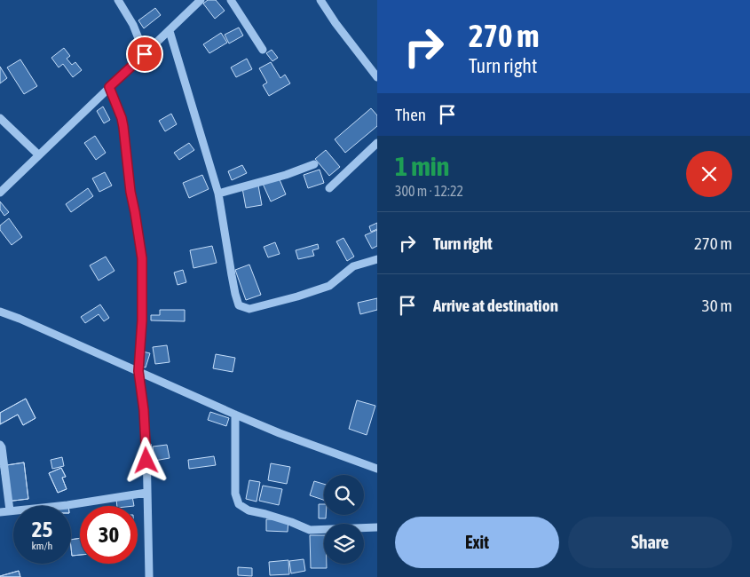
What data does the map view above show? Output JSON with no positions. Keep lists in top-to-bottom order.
{
  "page": {
    "turn": ["270 m", "Turn right"],
    "then": "Then",
    "heading": ["1 min", "300 m · 12:22"],
    "list": [
      {
        "name": "Turn right",
        "value": "270 m"
      },
      {
        "name": "Arrive at destination",
        "value": "30 m"
      }
    ],
    "speed": "25 km/h",
    "limit": "30",
    "buttons": ["Exit", "Share"]
  }
}
